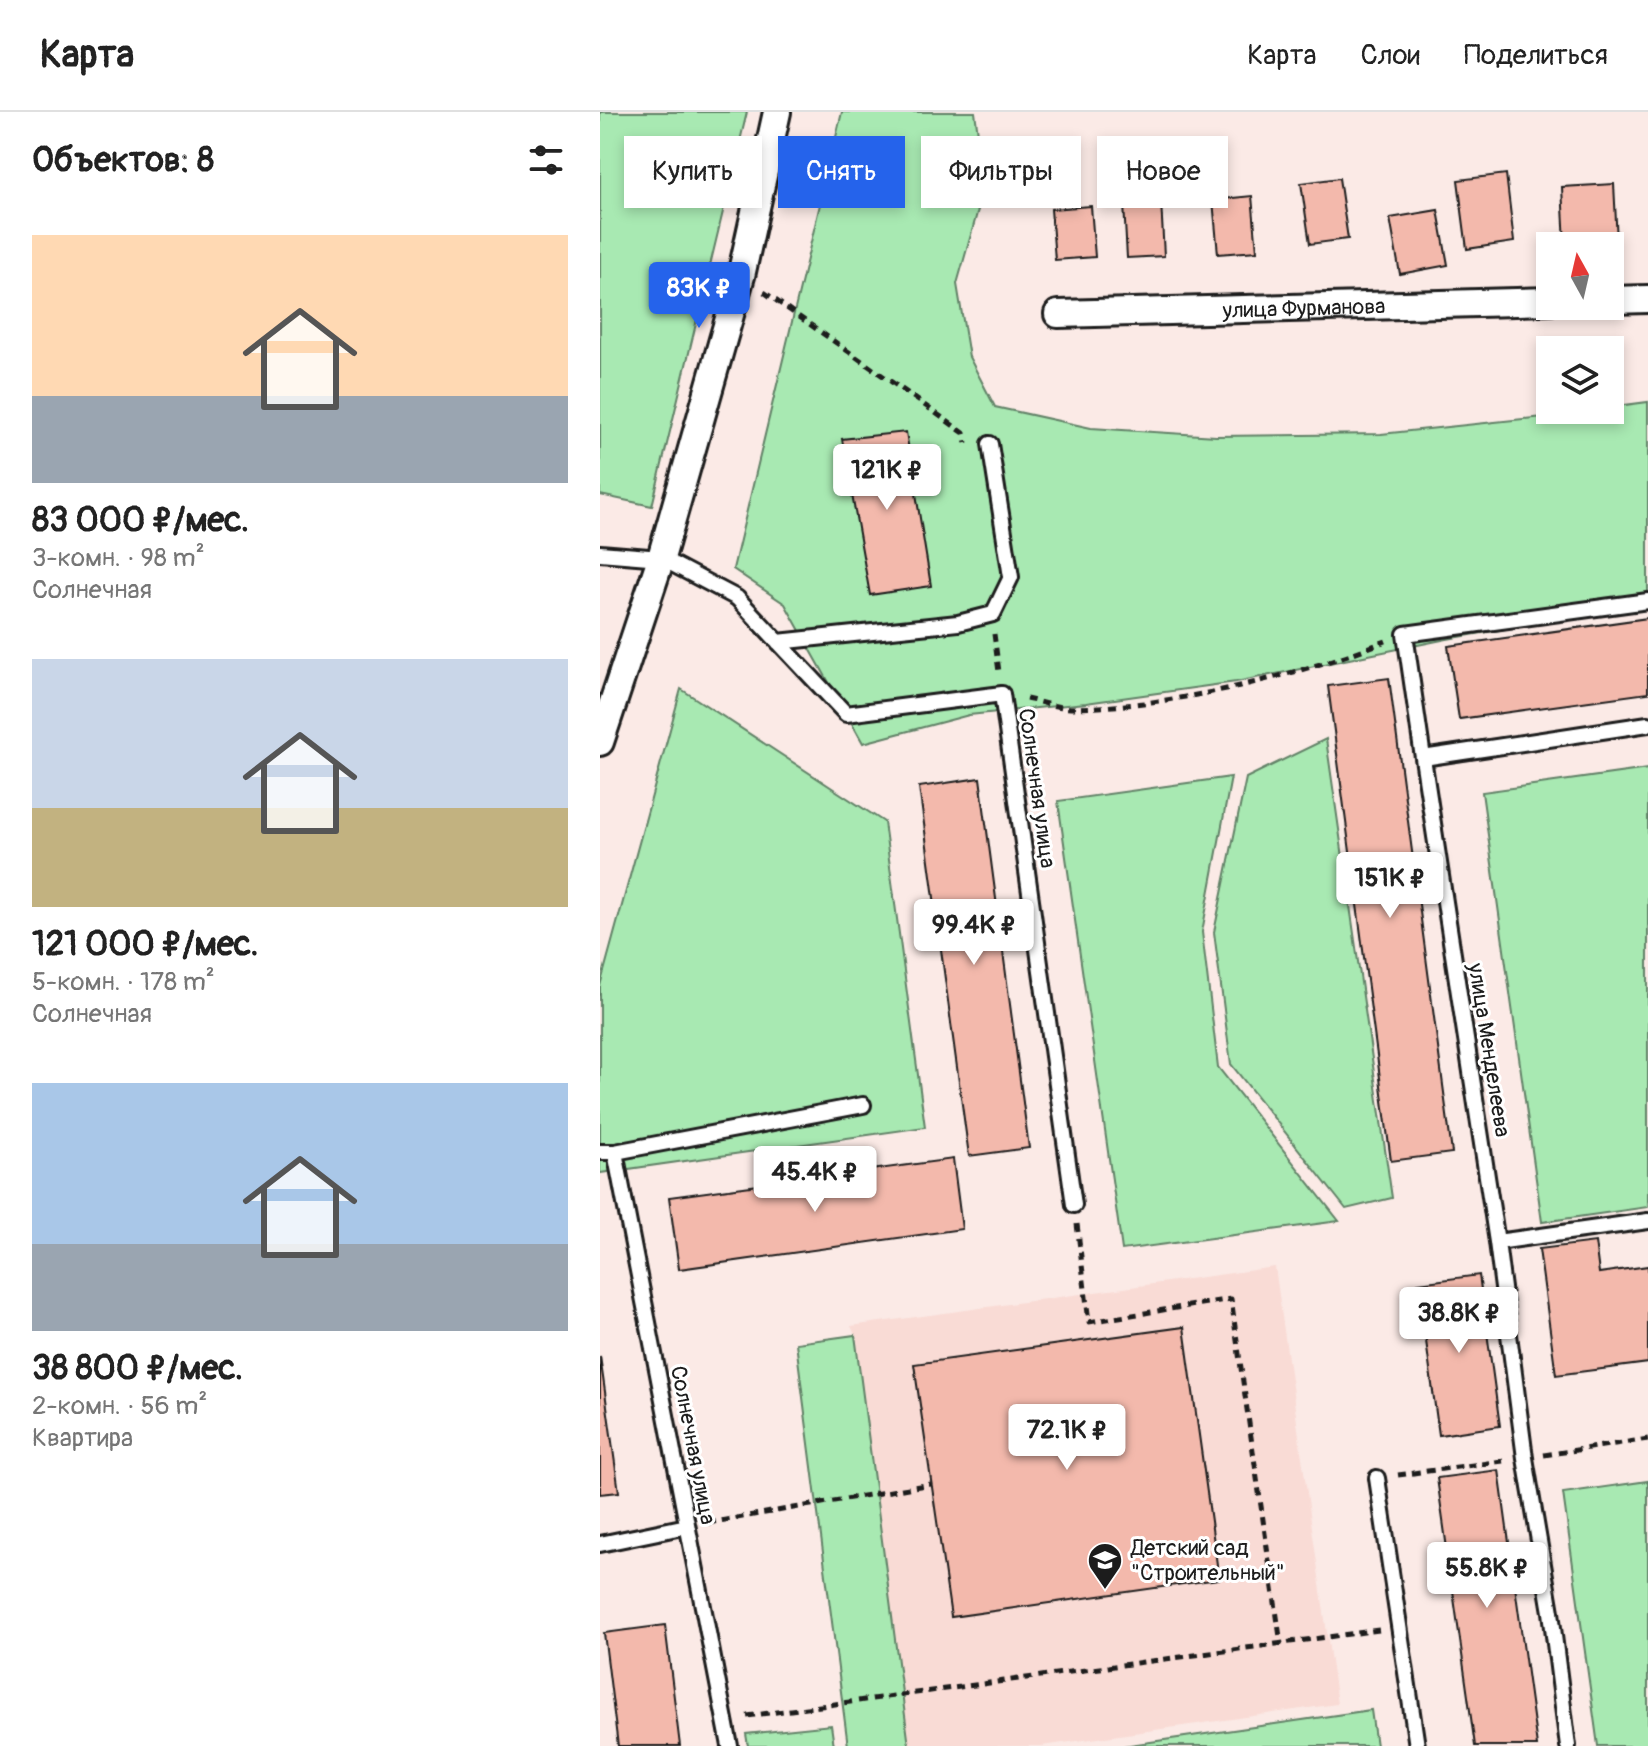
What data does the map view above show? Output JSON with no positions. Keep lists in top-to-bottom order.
{
  "streets": {
    "street": ["улица Фурманова"],
    "lane": ["Солнечная улица", "улица Менделеева"]
  },
  "places": {
    "school or university": ["Детский сад \"Строительный\""]
  },
  "north": "top",
  "page": {
    "header": "Карта",
    "nav": ["Карта", "Слои", "Поделиться"],
    "heading": "Объектов: 8",
    "chip": [
      "Купить",
      "Снять",
      "Фильтры",
      "Новое"
    ],
    "list": [
      {
        "name": "83 000 ₽/мес.",
        "note": "3-комн. · 98 m² · Солнечная"
      },
      {
        "name": "121 000 ₽/мес.",
        "note": "5-комн. · 178 m² · Солнечная"
      },
      {
        "name": "38 800 ₽/мес.",
        "note": "2-комн. · 56 m² · Квартира"
      }
    ],
    "price": [
      "83K ₽",
      "121K ₽",
      "151K ₽",
      "99.4K ₽",
      "45.4K ₽",
      "38.8K ₽",
      "72.1K ₽",
      "55.8K ₽"
    ]
  }
}
